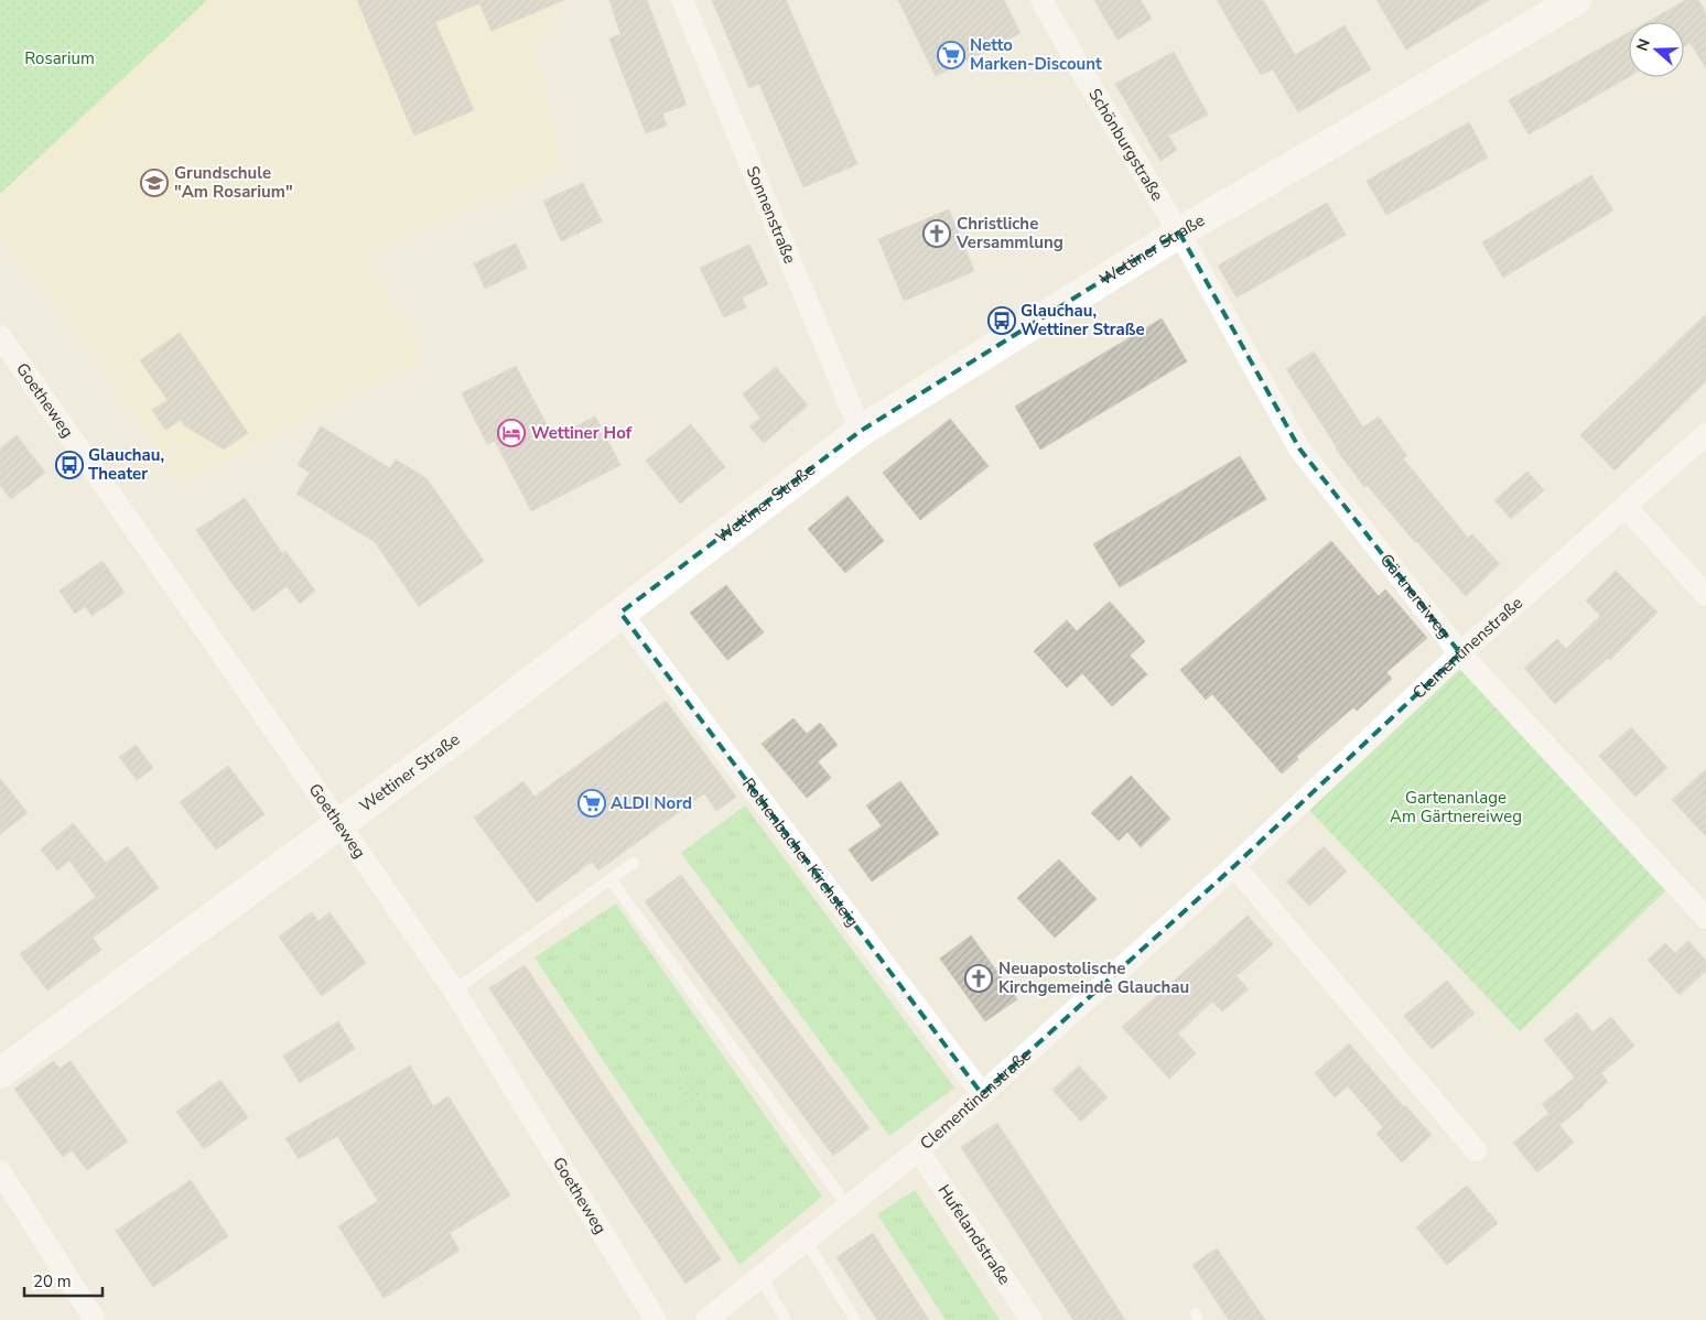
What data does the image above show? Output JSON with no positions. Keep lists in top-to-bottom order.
{
  "streets": {
    "street": [
      "Schönburgstraße",
      "Sonnenstraße",
      "Wettiner Straße",
      "Goetheweg",
      "Gärtnereiweg",
      "Clementinenstraße",
      "Rothenbacher Kirchsteig",
      "Hufelandstraße"
    ]
  },
  "crossings": [
    ["Schönburgstraße", "Wettiner Straße"],
    ["Schönburgstraße", "Gärtnereiweg"],
    ["Sonnenstraße", "Wettiner Straße"],
    ["Wettiner Straße", "Goetheweg"],
    ["Wettiner Straße", "Gärtnereiweg"],
    ["Wettiner Straße", "Rothenbacher Kirchsteig"],
    ["Gärtnereiweg", "Clementinenstraße"],
    ["Clementinenstraße", "Rothenbacher Kirchsteig"],
    ["Clementinenstraße", "Hufelandstraße"]
  ],
  "parks": ["Rosarium", "Gartenanlage Am Gärtnereiweg"],
  "places": {
    "supermarket": ["Netto Marken-Discount", "ALDI Nord"],
    "school or university": ["Grundschule \"Am Rosarium\""],
    "church": ["Christliche Versammlung", "Neuapostolische Kirchgemeinde Glauchau"],
    "bus stop": ["Glauchau, Wettiner Straße", "Glauchau, Theater"],
    "hotel": ["Wettiner Hof"]
  },
  "scale_bar": "20 m",
  "north": "left"
}
